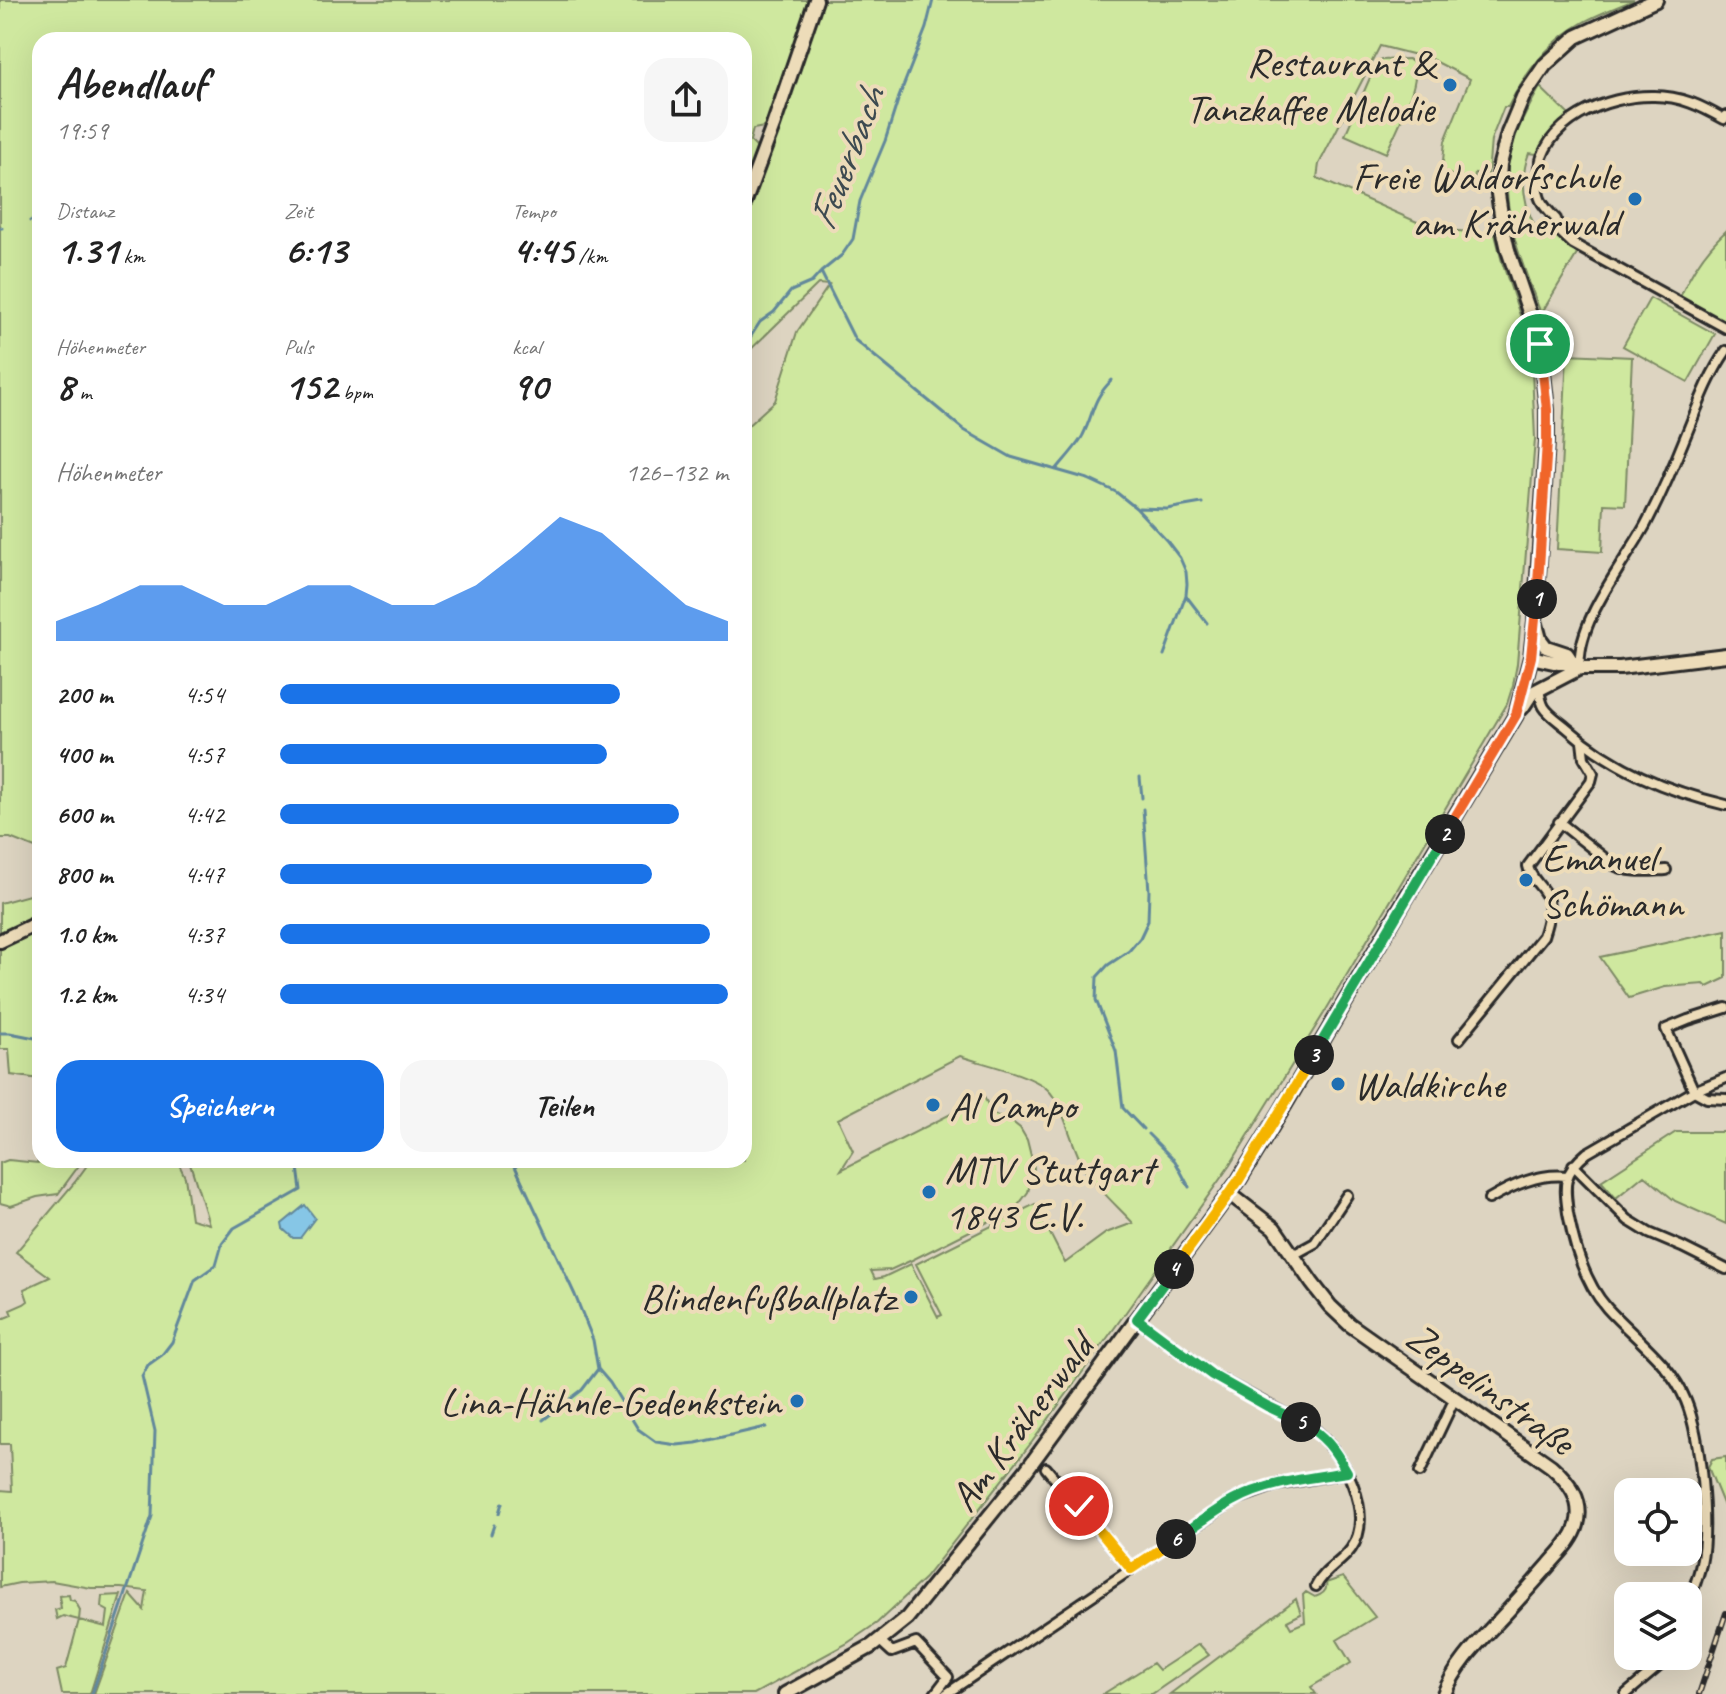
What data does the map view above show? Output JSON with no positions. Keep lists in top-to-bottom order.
{
  "streets": {
    "main road": ["Zeppelinstraße", "Am Kräherwald"]
  },
  "crossings": [
    ["Zeppelinstraße", "Am Kräherwald"]
  ],
  "water": ["Feuerbach"],
  "places": [
    "Restaurant & Tanzkaffee Melodie",
    "Freie Waldorfschule am Kräherwald",
    "Emanuel Schömann",
    "Waldkirche",
    "Al Campo",
    "MTV Stuttgart 1843 E.V.",
    "Blindenfußballplatz",
    "Lina-Hähnle-Gedenkstein"
  ],
  "page": {
    "heading": ["Abendlauf", "19:59"],
    "stats": [
      ["Distanz", "1.31 km"],
      ["Zeit", "6:13"],
      ["Tempo", "4:45 /km"],
      ["Höhenmeter", "8 m"],
      ["Puls", "152 bpm"],
      ["kcal", "90"]
    ],
    "chart": ["Höhenmeter", "126–132 m"],
    "pins": [
      "1",
      "2",
      "3",
      "4",
      "5",
      "6"
    ],
    "list": [
      {
        "name": "200 m",
        "note": "4:54"
      },
      {
        "name": "400 m",
        "note": "4:57"
      },
      {
        "name": "600 m",
        "note": "4:42"
      },
      {
        "name": "800 m",
        "note": "4:47"
      },
      {
        "name": "1.0 km",
        "note": "4:37"
      },
      {
        "name": "1.2 km",
        "note": "4:34"
      }
    ],
    "buttons": ["Speichern", "Teilen"]
  }
}
